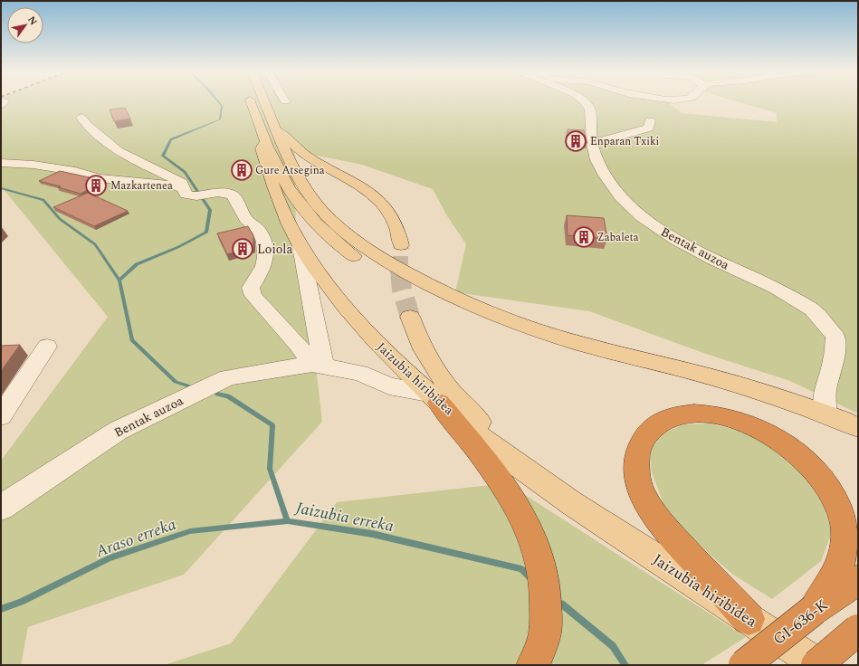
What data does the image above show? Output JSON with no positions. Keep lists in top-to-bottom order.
{
  "streets": {
    "highway": ["GI-636-K"],
    "main road": ["Jaizubia hiribidea"],
    "street": ["Bentak auzoa"]
  },
  "crossings": [
    ["Bentak auzoa", "Jaizubia hiribidea"]
  ],
  "water": ["Jaizubia erreka", "Araso erreka"],
  "places": {
    "building": [
      "Enparan Txiki",
      "Gure Atsegina",
      "Mazkartenea",
      "Zabaleta",
      "Loiola"
    ]
  },
  "north": "top right"
}
